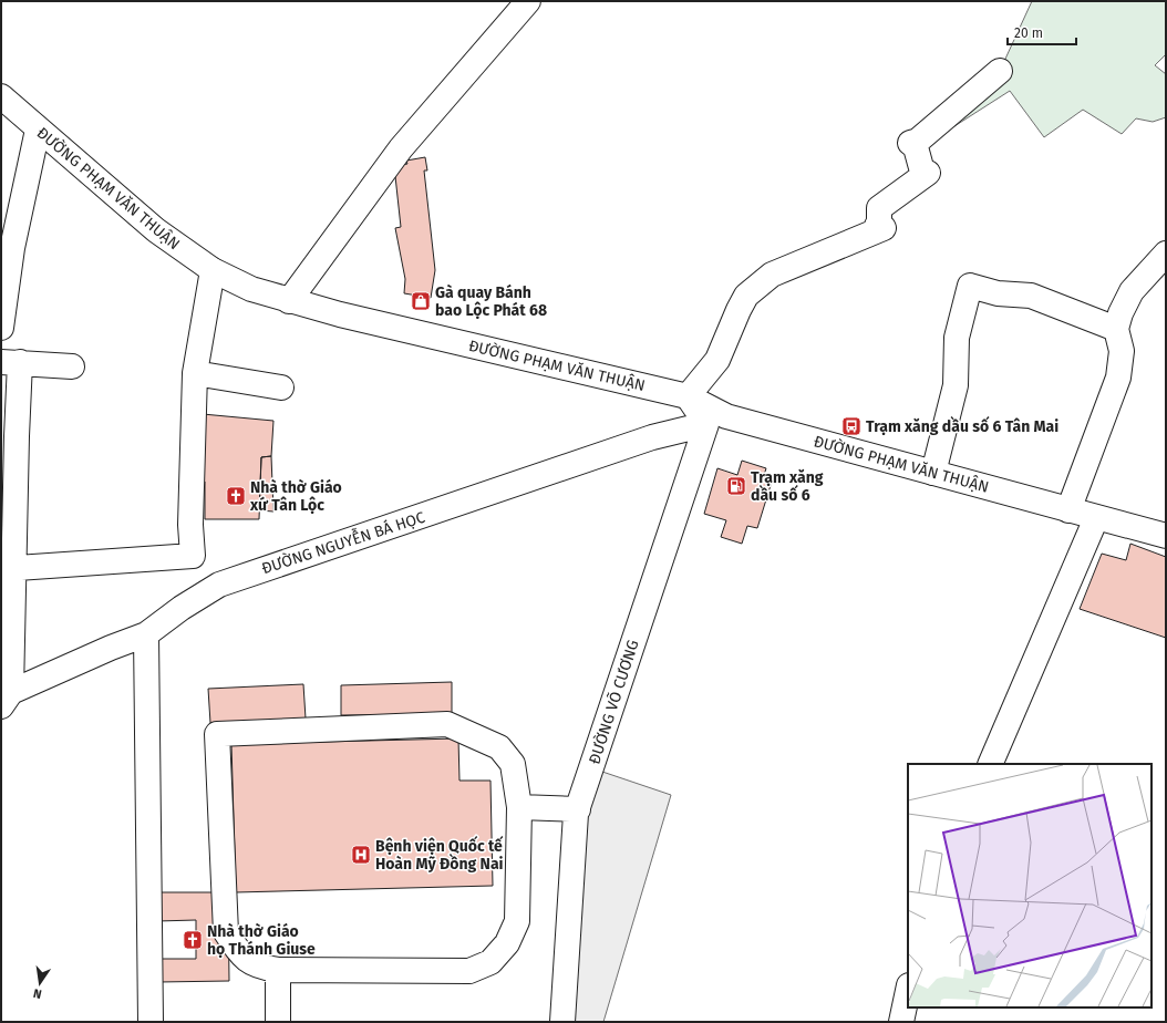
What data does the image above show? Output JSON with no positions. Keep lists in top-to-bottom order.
{
  "streets": {
    "street": ["ĐƯỜNG PHẠM VĂN THUẬN", "ĐƯỜNG NGUYỄN BÁ HỌC", "ĐƯỜNG VÕ CƯƠNG"]
  },
  "crossings": [
    ["ĐƯỜNG NGUYỄN BÁ HỌC", "ĐƯỜNG VÕ CƯƠNG"]
  ],
  "places": {
    "shop": ["Gà quay Bánh bao Lộc Phát 68"],
    "bus stop": ["Trạm xăng dầu số 6 Tân Mai"],
    "fuel station": ["Trạm xăng dầu số 6"],
    "church": ["Nhà thờ Giáo xứ Tân Lộc", "Nhà thờ Giáo họ Thánh Giuse"],
    "hospital": ["Bệnh viện Quốc tế Hoàn Mỹ Đồng Nai"]
  },
  "scale_bar": "20 m",
  "north": "bottom"
}
